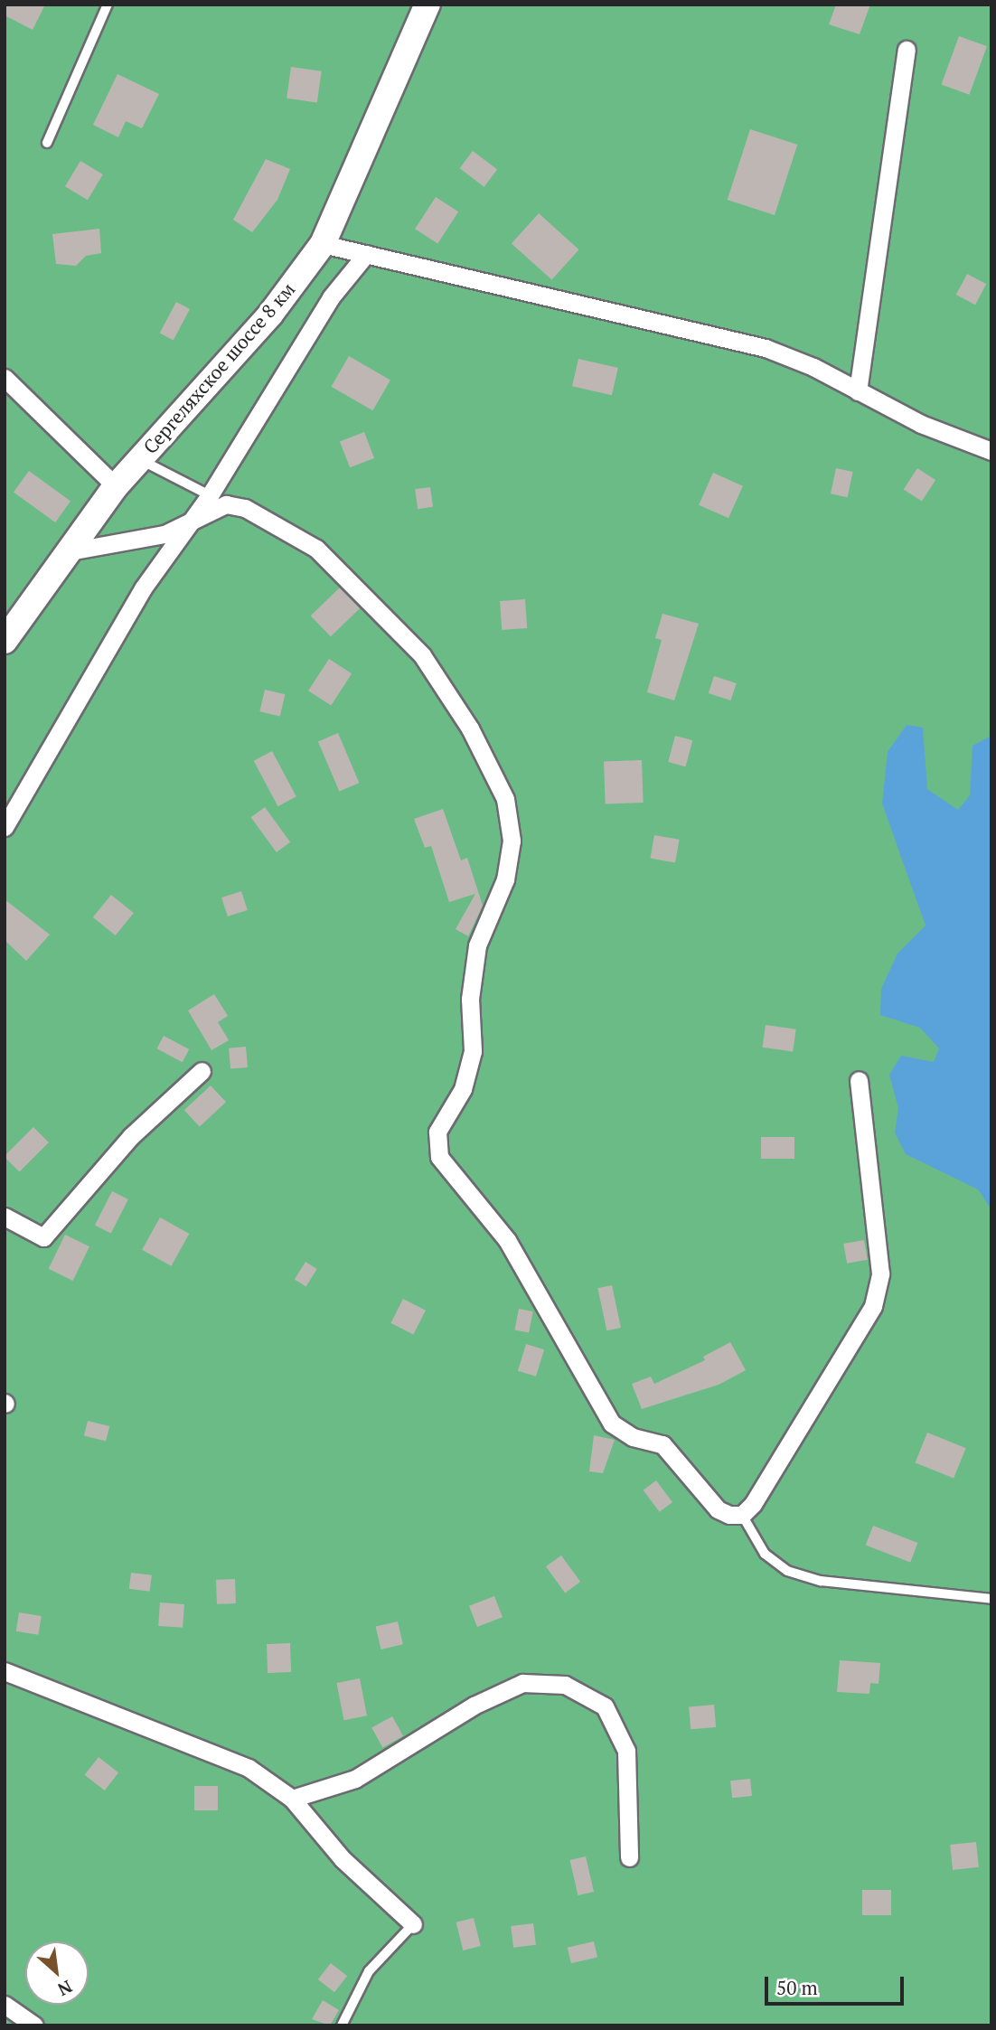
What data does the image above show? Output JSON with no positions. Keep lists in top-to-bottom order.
{
  "streets": {
    "main road": ["Сергеляхское шоссе 8 км"]
  },
  "scale_bar": "50 m",
  "north": "bottom right"
}
